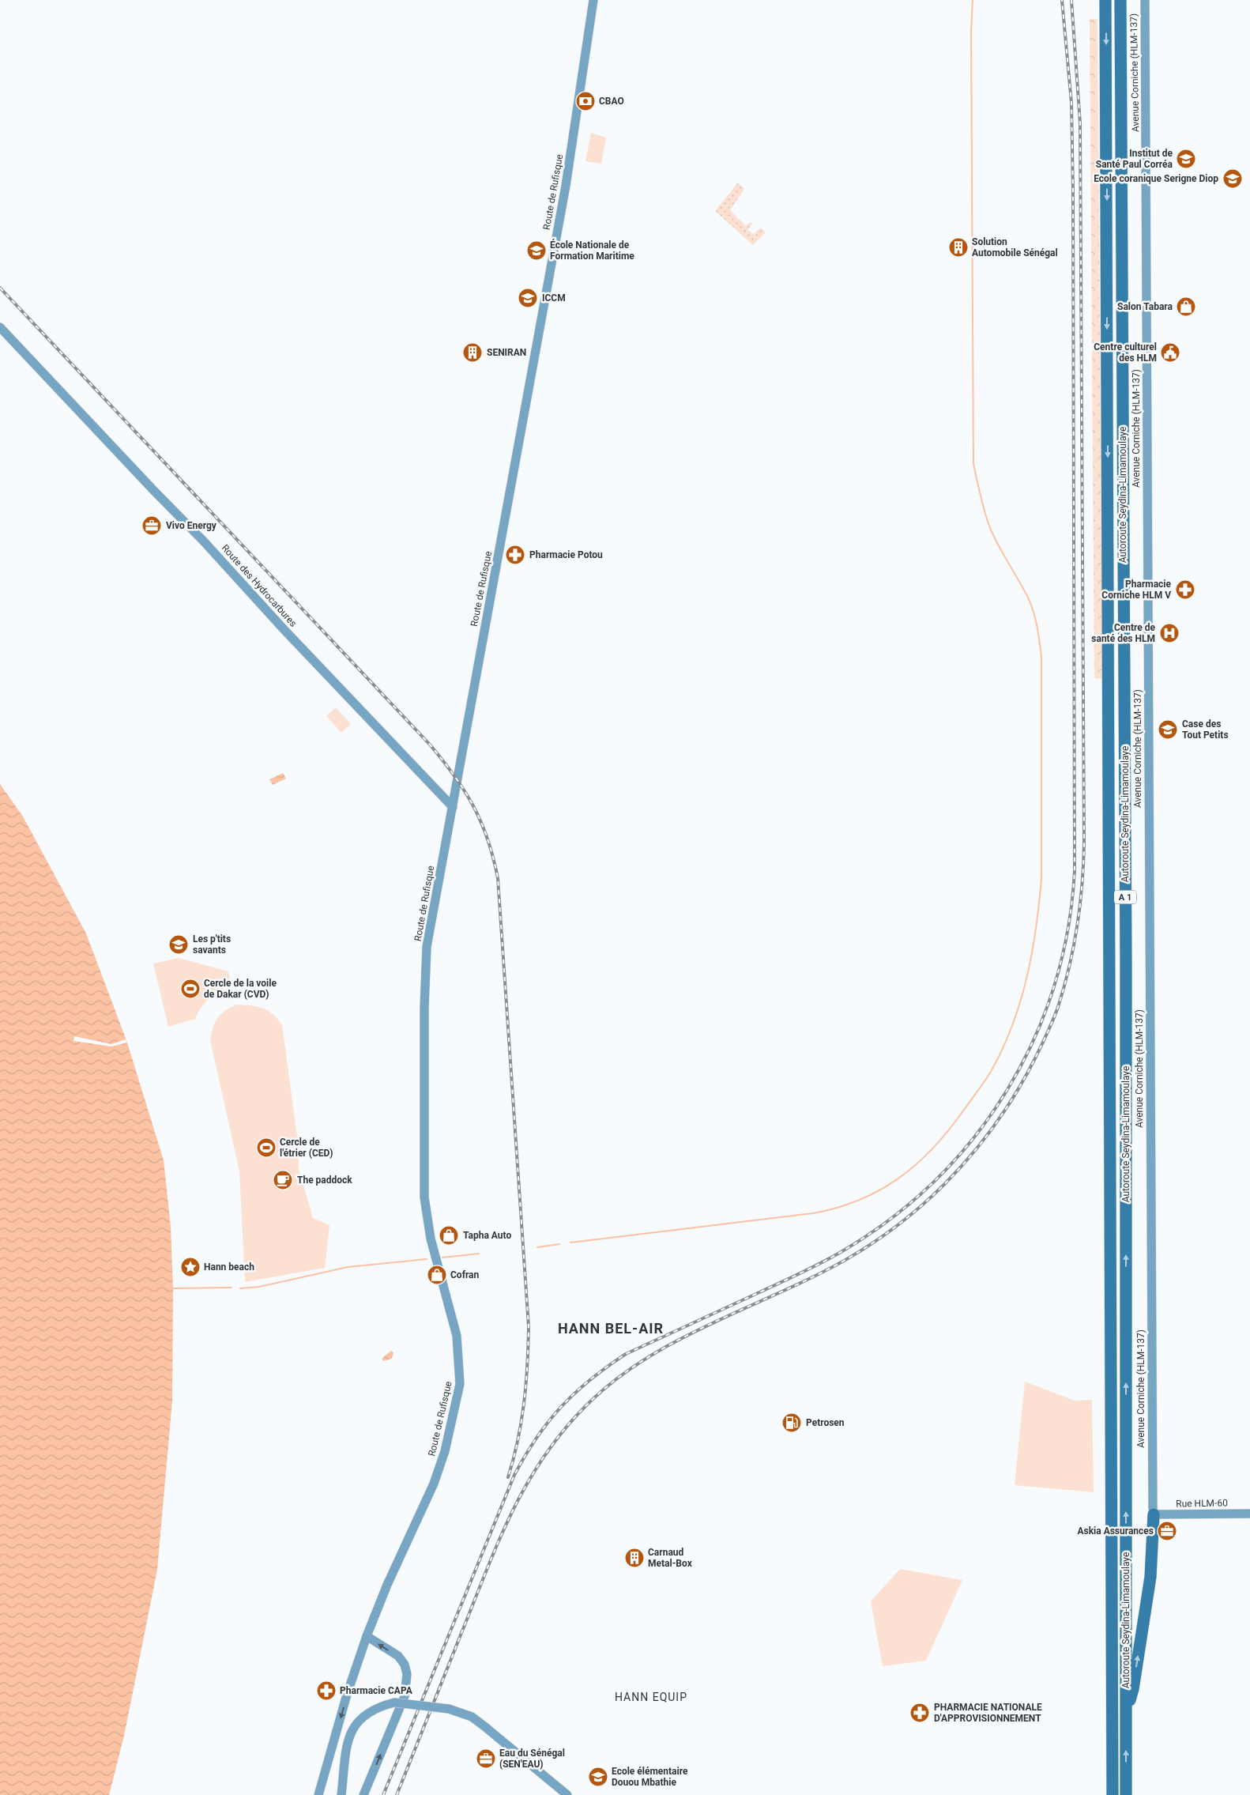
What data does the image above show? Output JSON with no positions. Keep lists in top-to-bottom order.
{
  "streets": {
    "highway": ["Autoroute Seydina-Limamoulaye", "A 1"],
    "main road": [
      "Avenue Corniche (HLM-137)",
      "Route de Rufisque",
      "Route des Hydrocarbures",
      "Rue HLM-60"
    ]
  },
  "crossings": [
    ["Avenue Corniche (HLM-137)", "Rue HLM-60"],
    ["Route de Rufisque", "Route des Hydrocarbures"]
  ],
  "districts": ["HANN BEL-AIR", "HANN EQUIP"],
  "places": {
    "bank": ["CBAO"],
    "school or university": [
      "Institut de Santé Paul Corréa",
      "Ecole coranique Serigne Diop",
      "École Nationale de Formation Maritime",
      "ICCM",
      "Case des Tout Petits",
      "Les p'tits savants",
      "Ecole élémentaire Douou Mbathie"
    ],
    "building": ["Solution Automobile Sénégal", "SENIRAN", "Carnaud Metal-Box"],
    "shop": ["Salon Tabara", "Tapha Auto", "Cofran"],
    "public building": ["Centre culturel des HLM"],
    "office": ["Vivo Energy", "Askia Assurances", "Eau du Sénégal (SEN'EAU)"],
    "pharmacy": [
      "Pharmacie Potou",
      "Pharmacie Corniche HLM V",
      "Pharmacie CAPA",
      "PHARMACIE NATIONALE D'APPROVISIONNEMENT"
    ],
    "hospital": ["Centre de santé des HLM"],
    "sports": ["Cercle de la voile de Dakar (CVD)", "Cercle de l'étrier (CED)"],
    "cafe": ["The paddock"],
    "place": ["Hann beach"],
    "fuel station": ["Petrosen"]
  }
}
